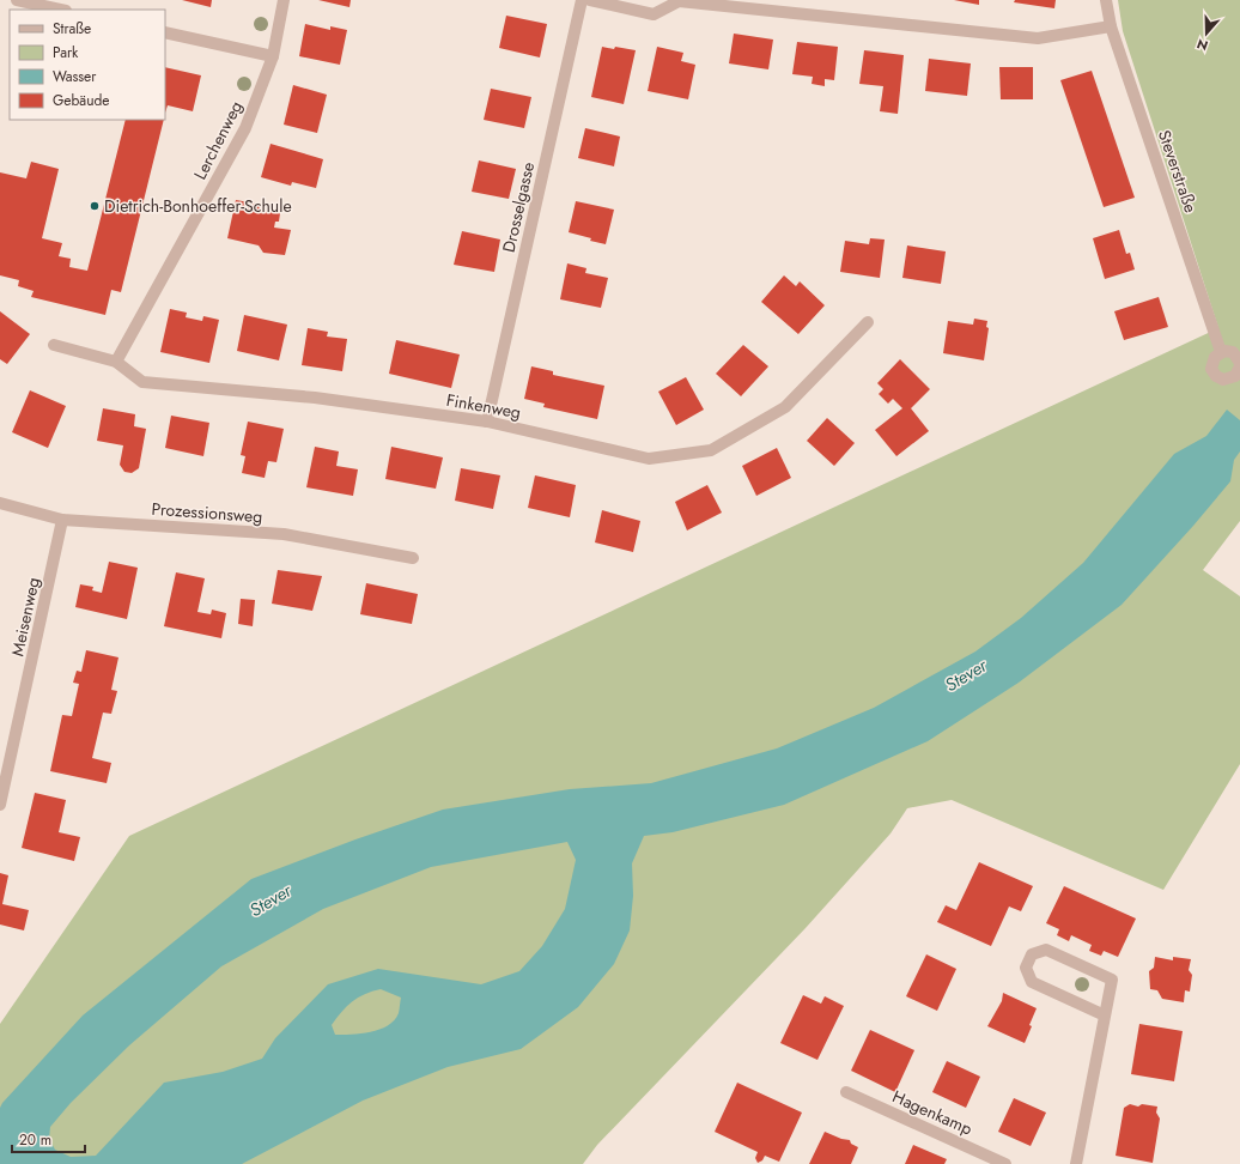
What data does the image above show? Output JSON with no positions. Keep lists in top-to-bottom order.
{
  "streets": {
    "street": [
      "Lerchenweg",
      "Steverstraße",
      "Drosselgasse",
      "Finkenweg",
      "Prozessionsweg",
      "Meisenweg",
      "Hagenkamp"
    ]
  },
  "crossings": [
    ["Lerchenweg", "Finkenweg"],
    ["Drosselgasse", "Finkenweg"],
    ["Prozessionsweg", "Meisenweg"]
  ],
  "water": ["Stever"],
  "places": ["Dietrich-Bonhoeffer-Schule"],
  "legend": [
    "Straße",
    "Park",
    "Wasser",
    "Gebäude"
  ],
  "scale_bar": "20 m",
  "north": "bottom"
}
